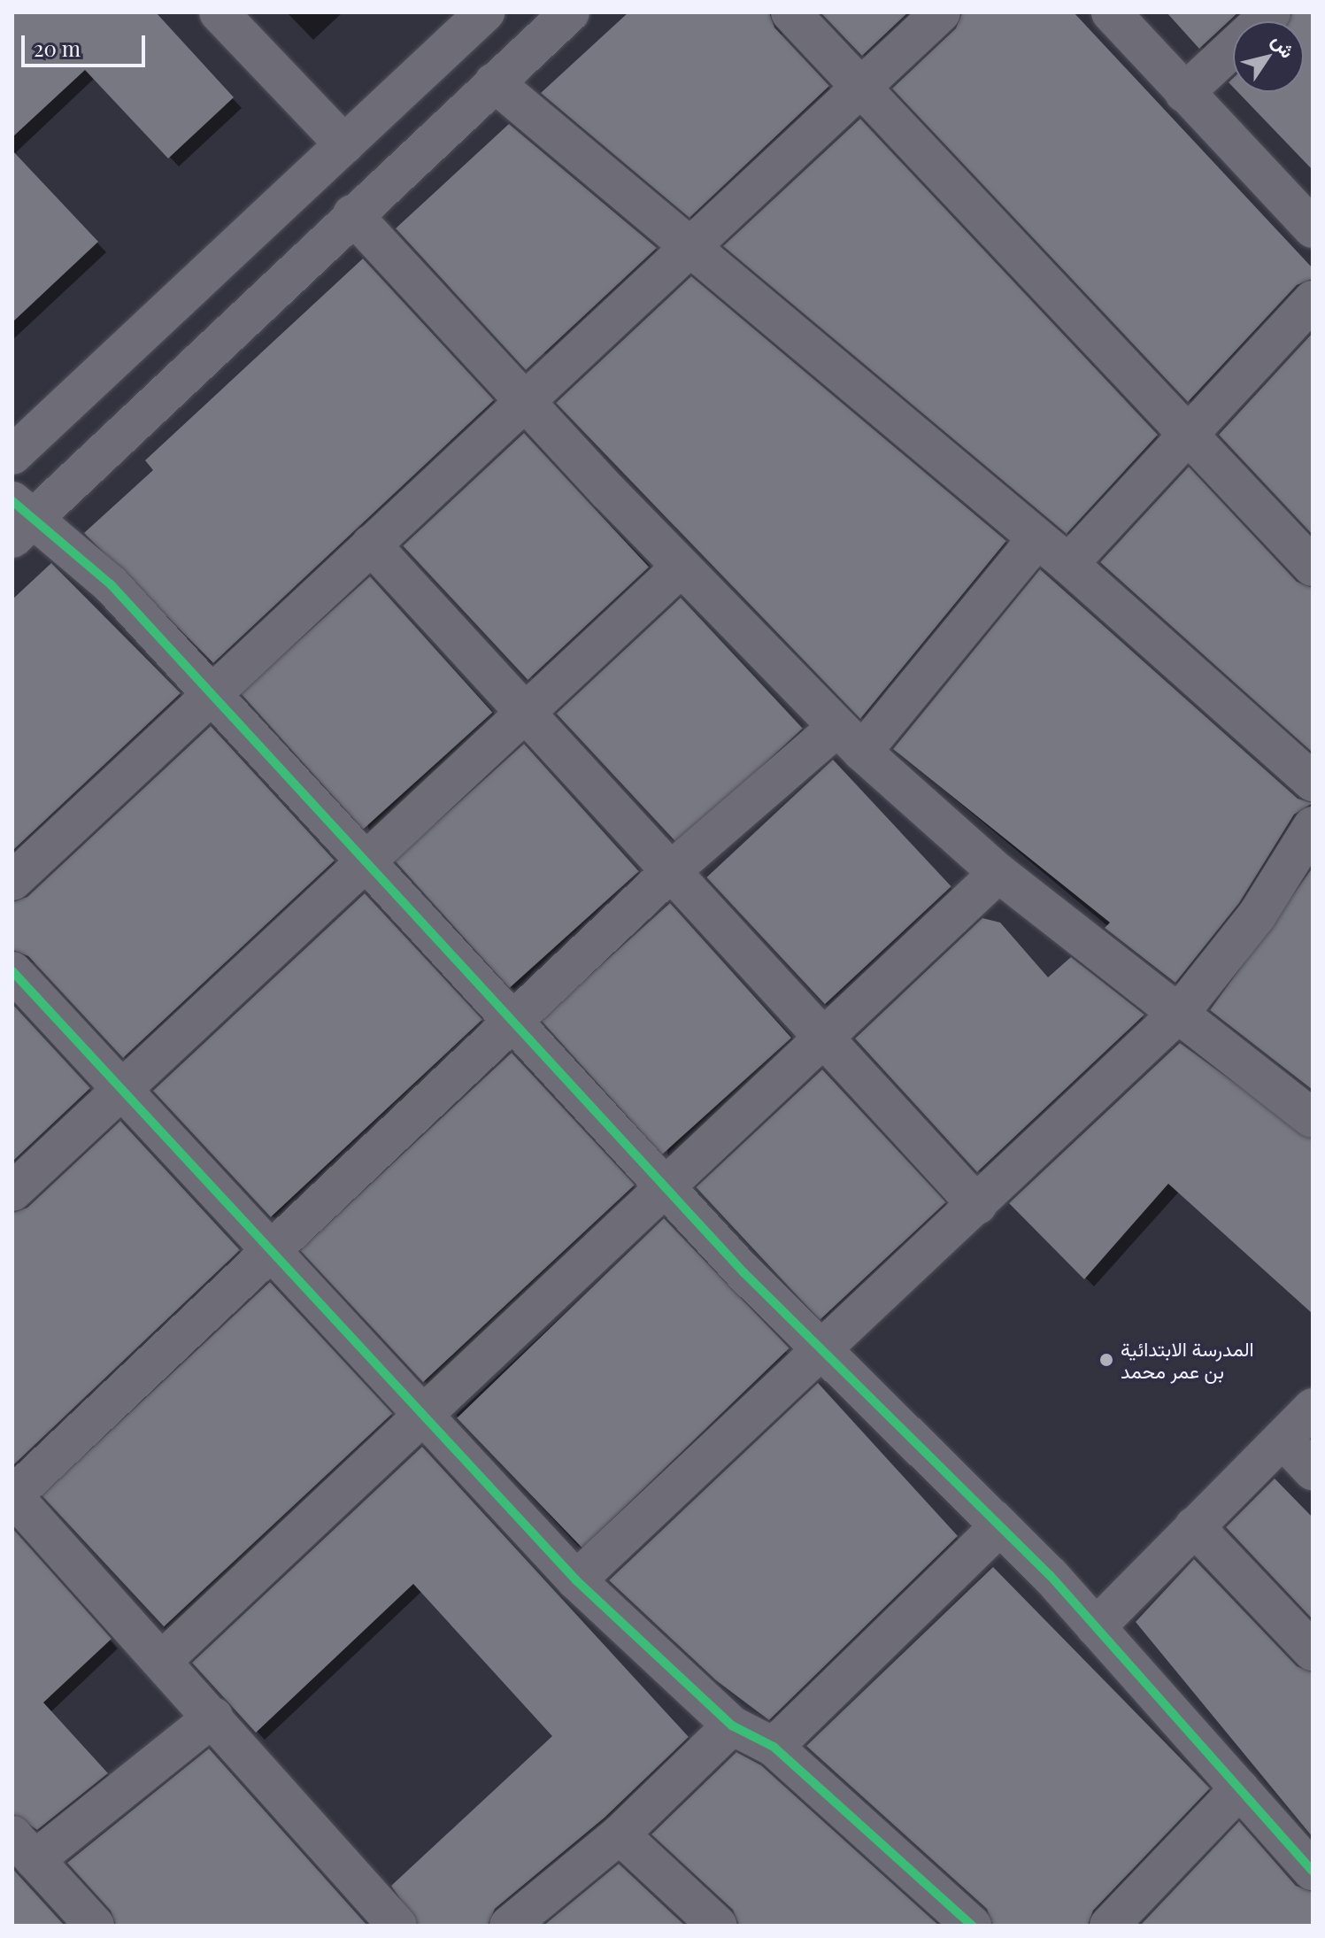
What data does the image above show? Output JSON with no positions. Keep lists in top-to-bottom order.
{
  "places": ["المدرسة الابتدائية بن عمر محمد"],
  "scale_bar": "20 m",
  "north": "top right"
}
